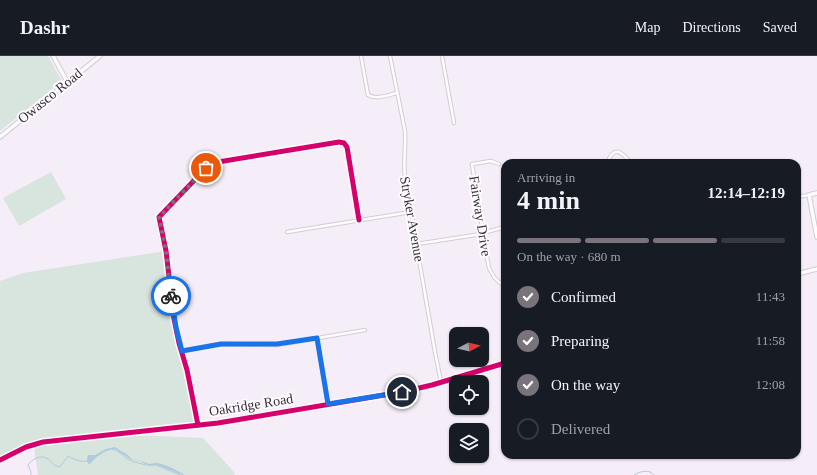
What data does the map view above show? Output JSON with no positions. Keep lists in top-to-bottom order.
{
  "streets": {
    "street": [
      "Owasco Road",
      "Fairway Drive",
      "Stryker Avenue",
      "Oakridge Road"
    ]
  },
  "crossings": [
    ["Stryker Avenue", "Oakridge Road"]
  ],
  "north": "right",
  "page": {
    "header": "Dashr",
    "nav": ["Map", "Directions", "Saved"],
    "heading": ["4 min", "Arriving in", "12:14–12:19"],
    "bar": "On the way · 680 m",
    "list": [
      ["Confirmed", "11:43"],
      ["Preparing", "11:58"],
      ["On the way", "12:08"],
      "Delivered"
    ]
  }
}
